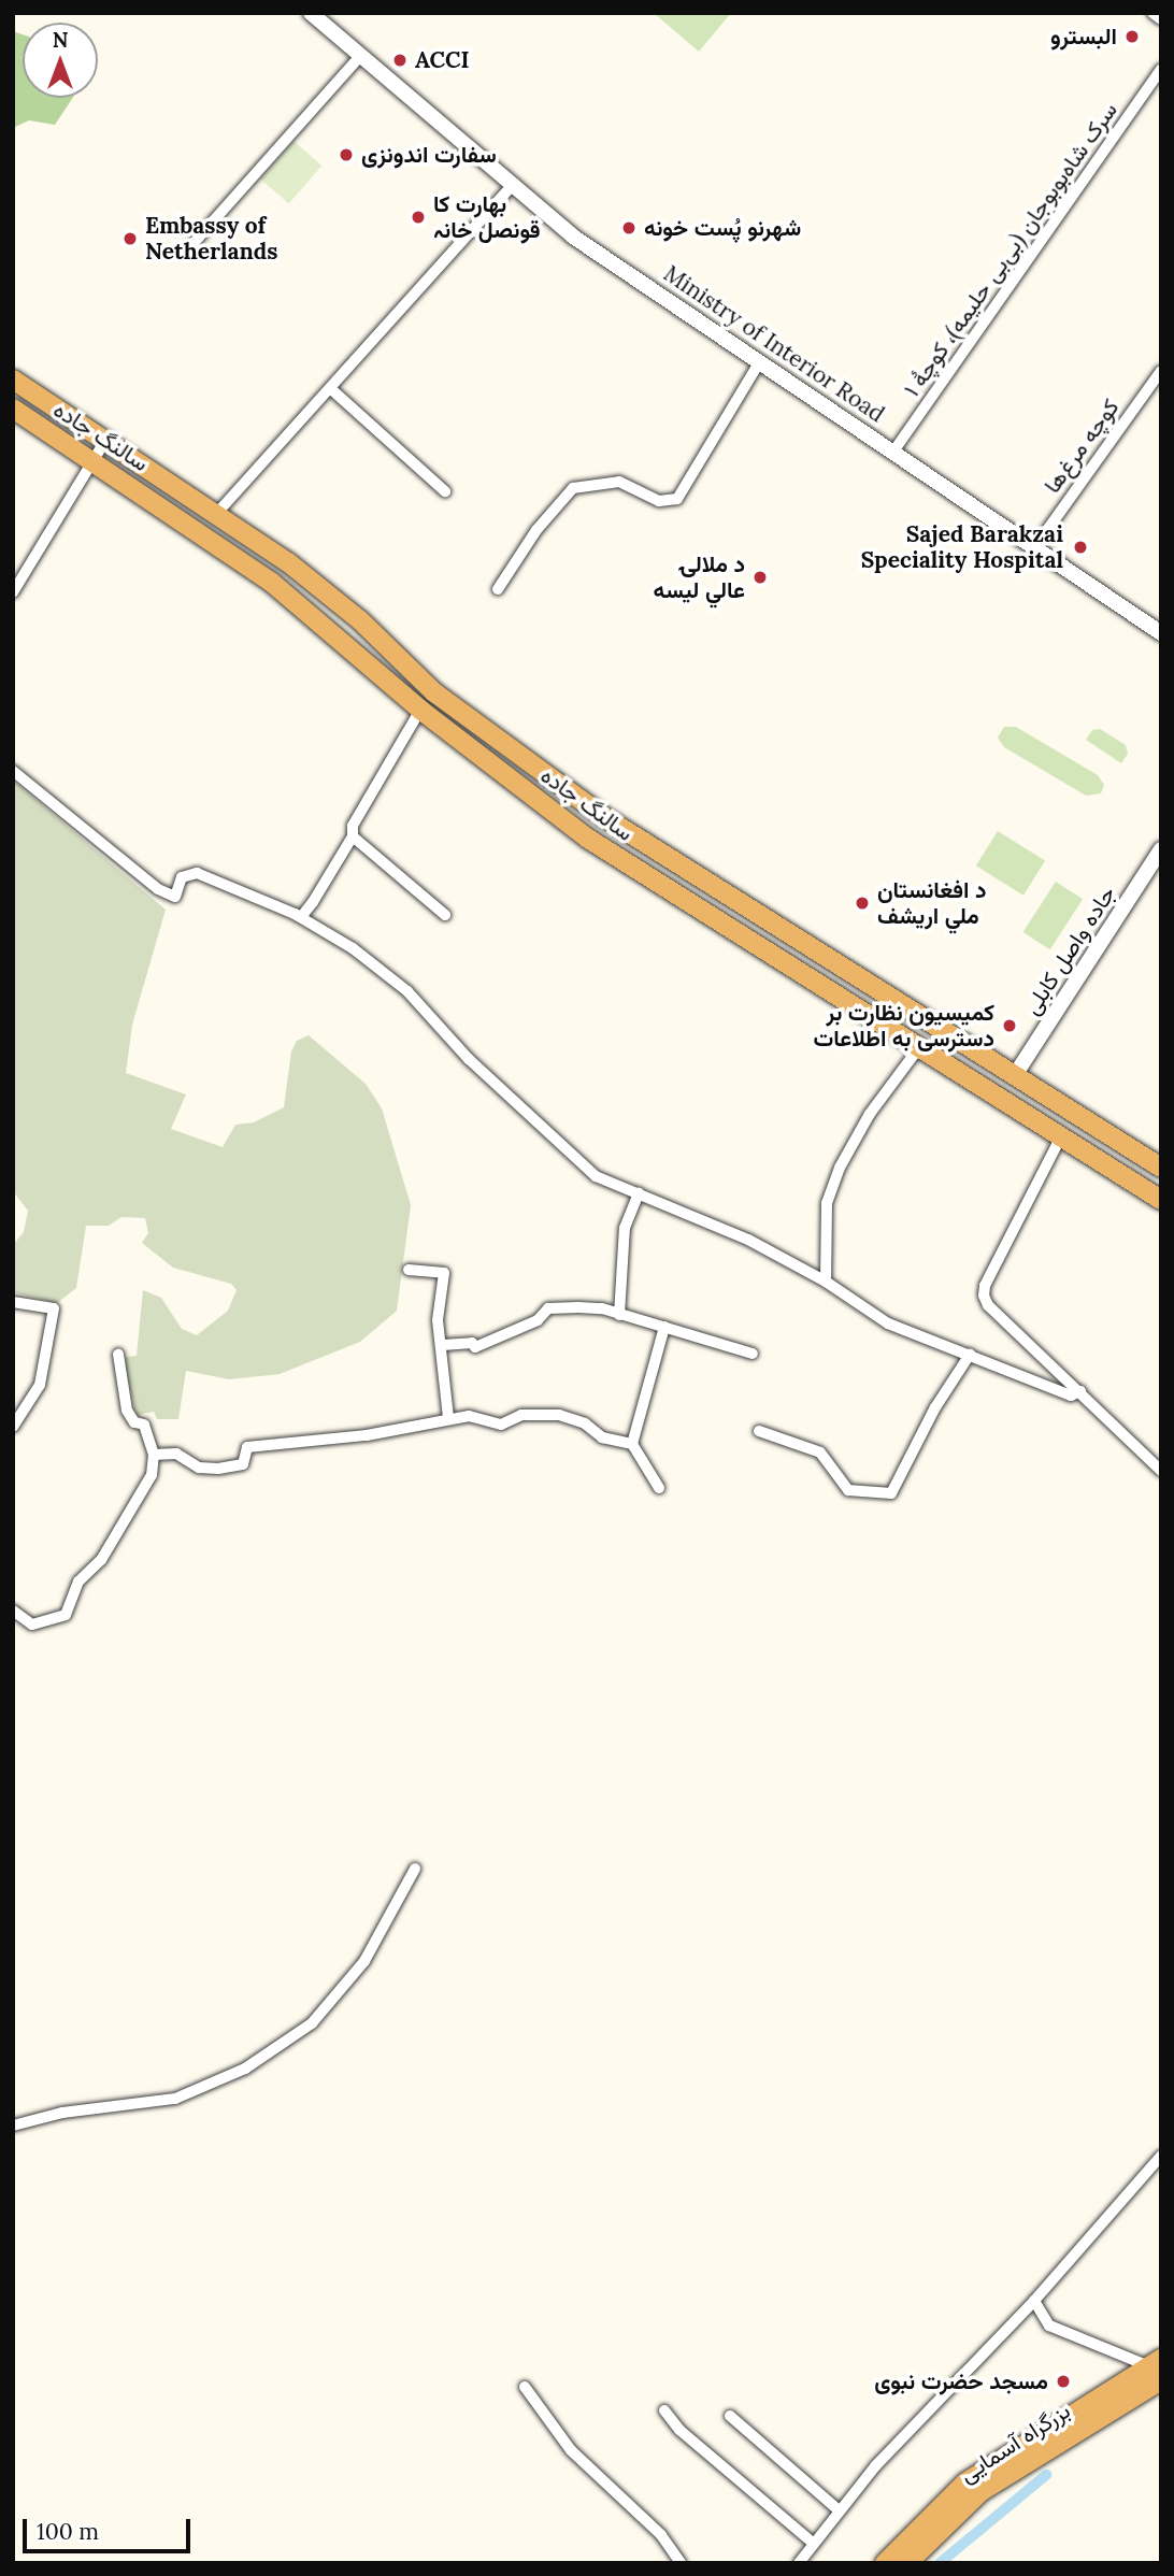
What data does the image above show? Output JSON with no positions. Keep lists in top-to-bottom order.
{
  "streets": {
    "highway": ["سالنگ جاده", "بزرگراه آسمایی"],
    "street": [
      "سرک شاه‌بوبوجان (بی‌بی حلیمه)، کوچۀ ۱",
      "Ministry of Interior Road",
      "کوچه مرغ‌ها",
      "جاده واصل کابلی"
    ]
  },
  "crossings": [
    ["سرک شاه‌بوبوجان (بی‌بی حلیمه)، کوچۀ ۱", "Ministry of Interior Road"],
    ["Ministry of Interior Road", "کوچه مرغ‌ها"],
    ["سالنگ جاده", "جاده واصل کابلی"]
  ],
  "places": [
    "البسترو",
    "ACCI",
    "سفارت اندونزی",
    "بھارت کا قونصل خانہ",
    "شهرنو پُست خونه",
    "Embassy of Netherlands",
    "Sajed Barakzai Speciality Hospital",
    "د ملالۍ عالي لیسه",
    "د افغانستان ملي اریشف",
    "کمیسیون نظارت بر دسترسی به اطلاعات",
    "مسجد حضرت نبوی"
  ],
  "scale_bar": "100 m",
  "north": "top"
}
